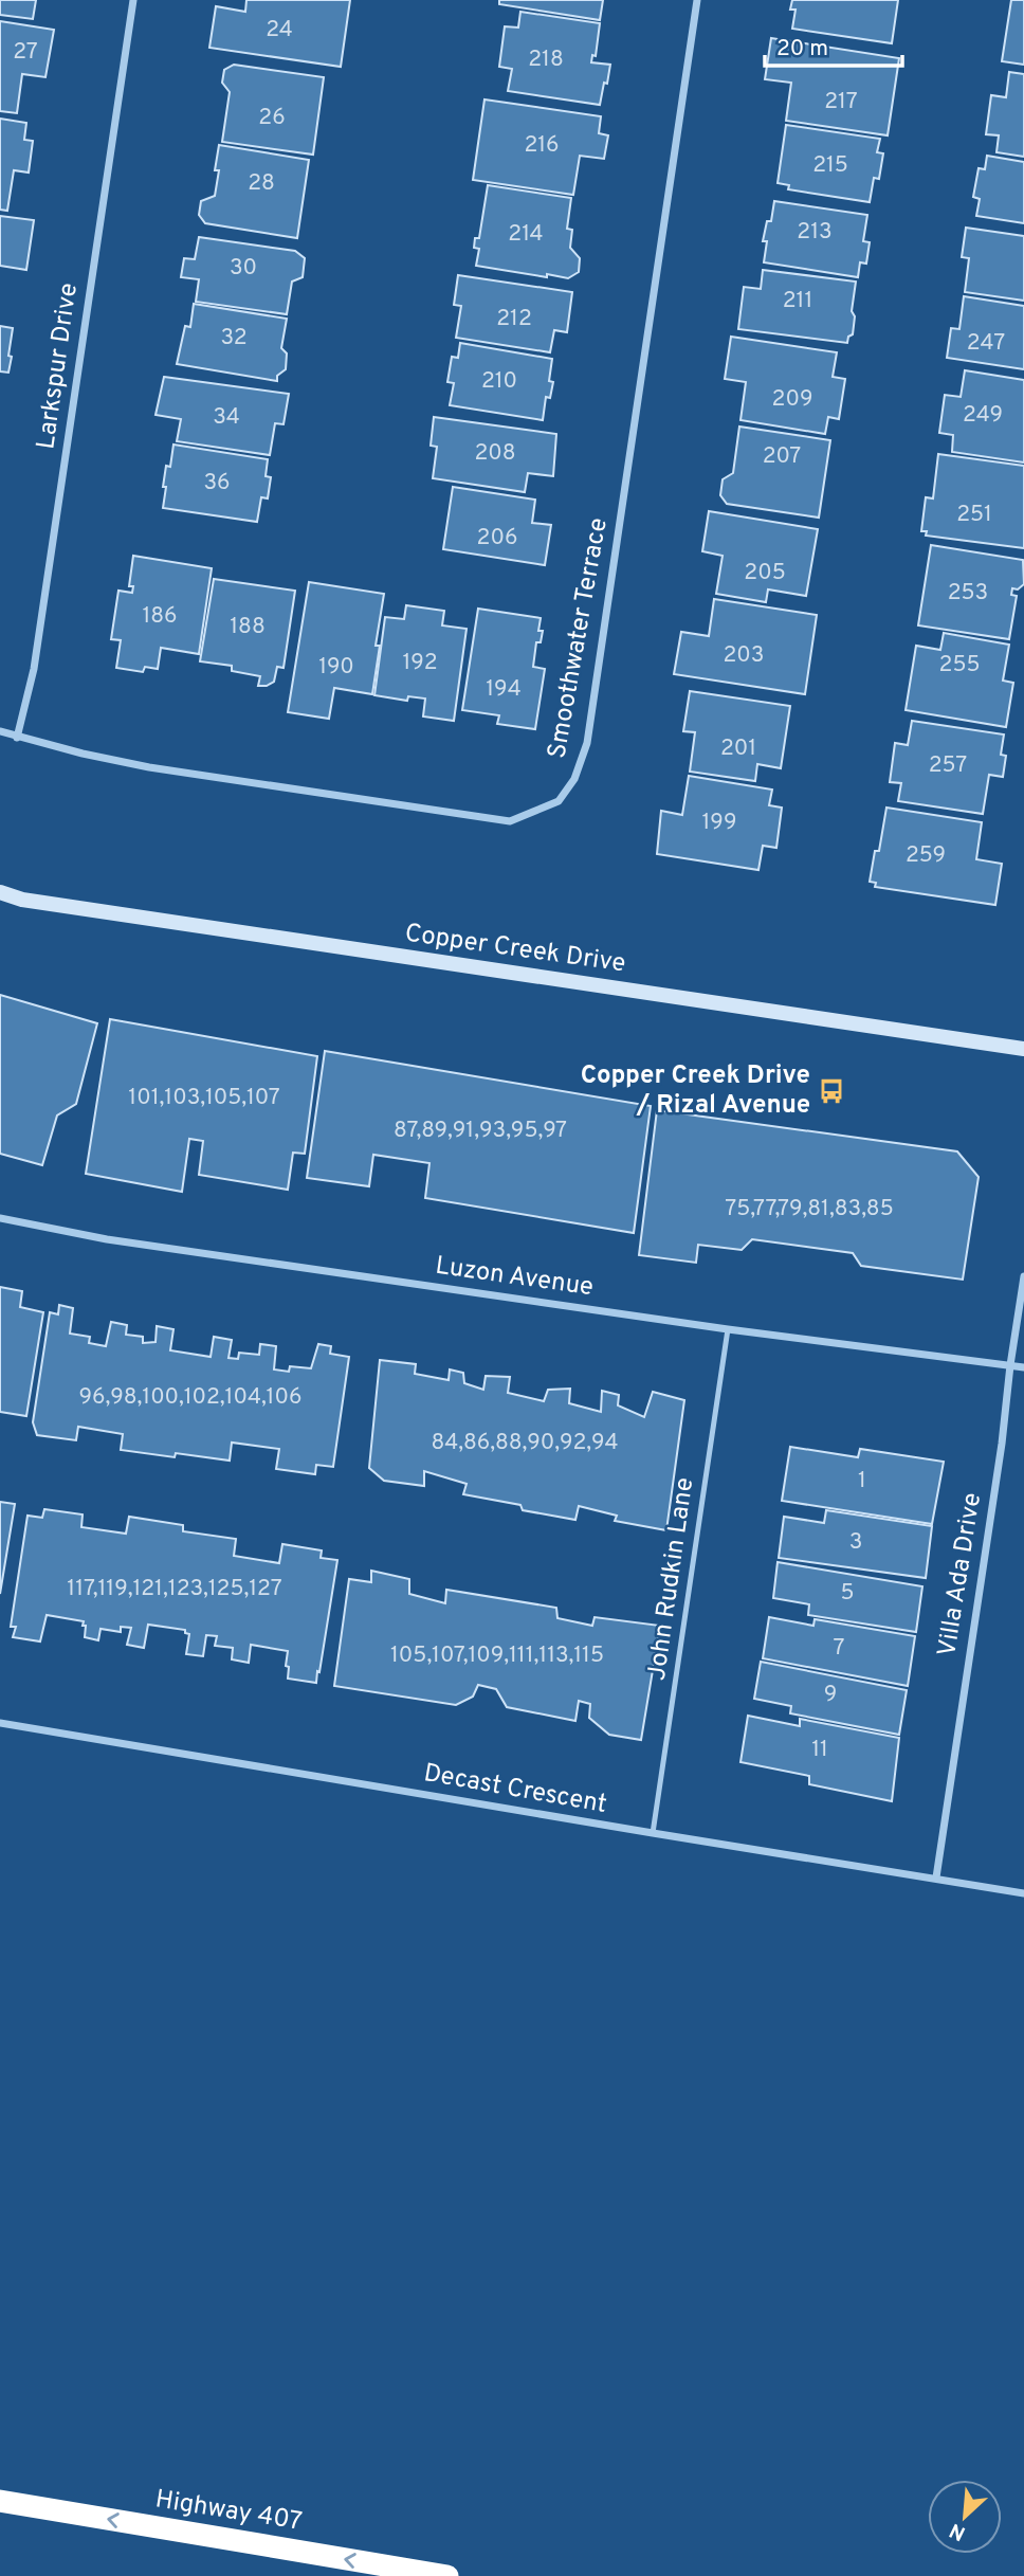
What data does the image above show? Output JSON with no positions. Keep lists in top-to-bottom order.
{
  "streets": {
    "highway": ["Highway 407"],
    "street": [
      "Larkspur Drive",
      "Smoothwater Terrace",
      "Copper Creek Drive",
      "Luzon Avenue",
      "Villa Ada Drive",
      "Decast Crescent"
    ],
    "lane": ["John Rudkin Lane"]
  },
  "crossings": [
    ["Larkspur Drive", "Smoothwater Terrace"],
    ["Luzon Avenue", "Villa Ada Drive"],
    ["Luzon Avenue", "John Rudkin Lane"],
    ["Villa Ada Drive", "Decast Crescent"],
    ["John Rudkin Lane", "Decast Crescent"]
  ],
  "one_way": ["Highway 407"],
  "places": {
    "bus stop": ["Copper Creek Drive / Rizal Avenue"]
  },
  "house_numbers": [
    "24",
    "27",
    "218",
    "217",
    "26",
    "216",
    "215",
    "28",
    "213",
    "214",
    "30",
    "211",
    "212",
    "32",
    "247",
    "210",
    "209",
    "249",
    "34",
    "208",
    "207",
    "36",
    "251",
    "206",
    "205",
    "253",
    "186",
    "188",
    "203",
    "192",
    "255",
    "190",
    "194",
    "201",
    "257",
    "199",
    "259",
    "101,103,105,107",
    "87,89,91,93,95,97",
    "75,77,79,81,83,85",
    "96,98,100,102,104,106",
    "84,86,88,90,92,94",
    "1",
    "3",
    "117,119,121,123,125,127",
    "5",
    "7",
    "105,107,109,111,113,115",
    "9",
    "11"
  ],
  "scale_bar": "20 m",
  "north": "bottom left"
}
